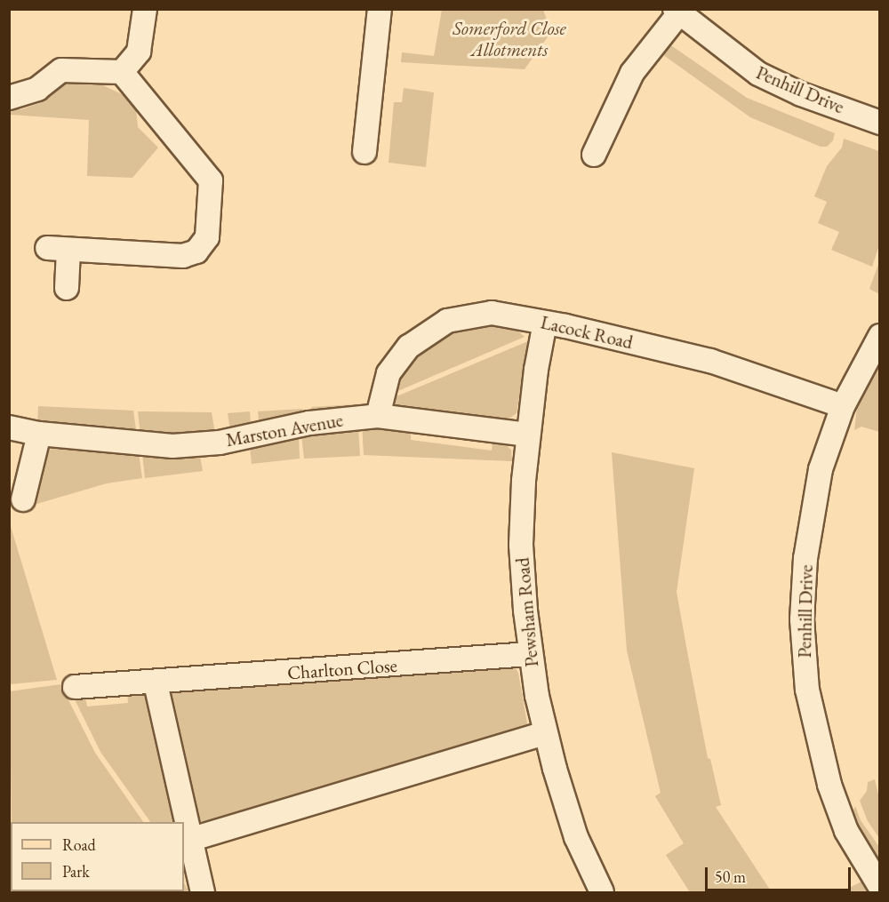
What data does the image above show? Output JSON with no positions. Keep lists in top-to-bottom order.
{
  "streets": {
    "street": [
      "Penhill Drive",
      "Lacock Road",
      "Marston Avenue",
      "Pewsham Road",
      "Charlton Close"
    ]
  },
  "crossings": [
    ["Penhill Drive", "Lacock Road"],
    ["Lacock Road", "Marston Avenue"],
    ["Lacock Road", "Pewsham Road"],
    ["Marston Avenue", "Pewsham Road"],
    ["Pewsham Road", "Charlton Close"]
  ],
  "parks": ["Somerford Close Allotments"],
  "legend": ["Road", "Park"],
  "scale_bar": "50 m"
}
